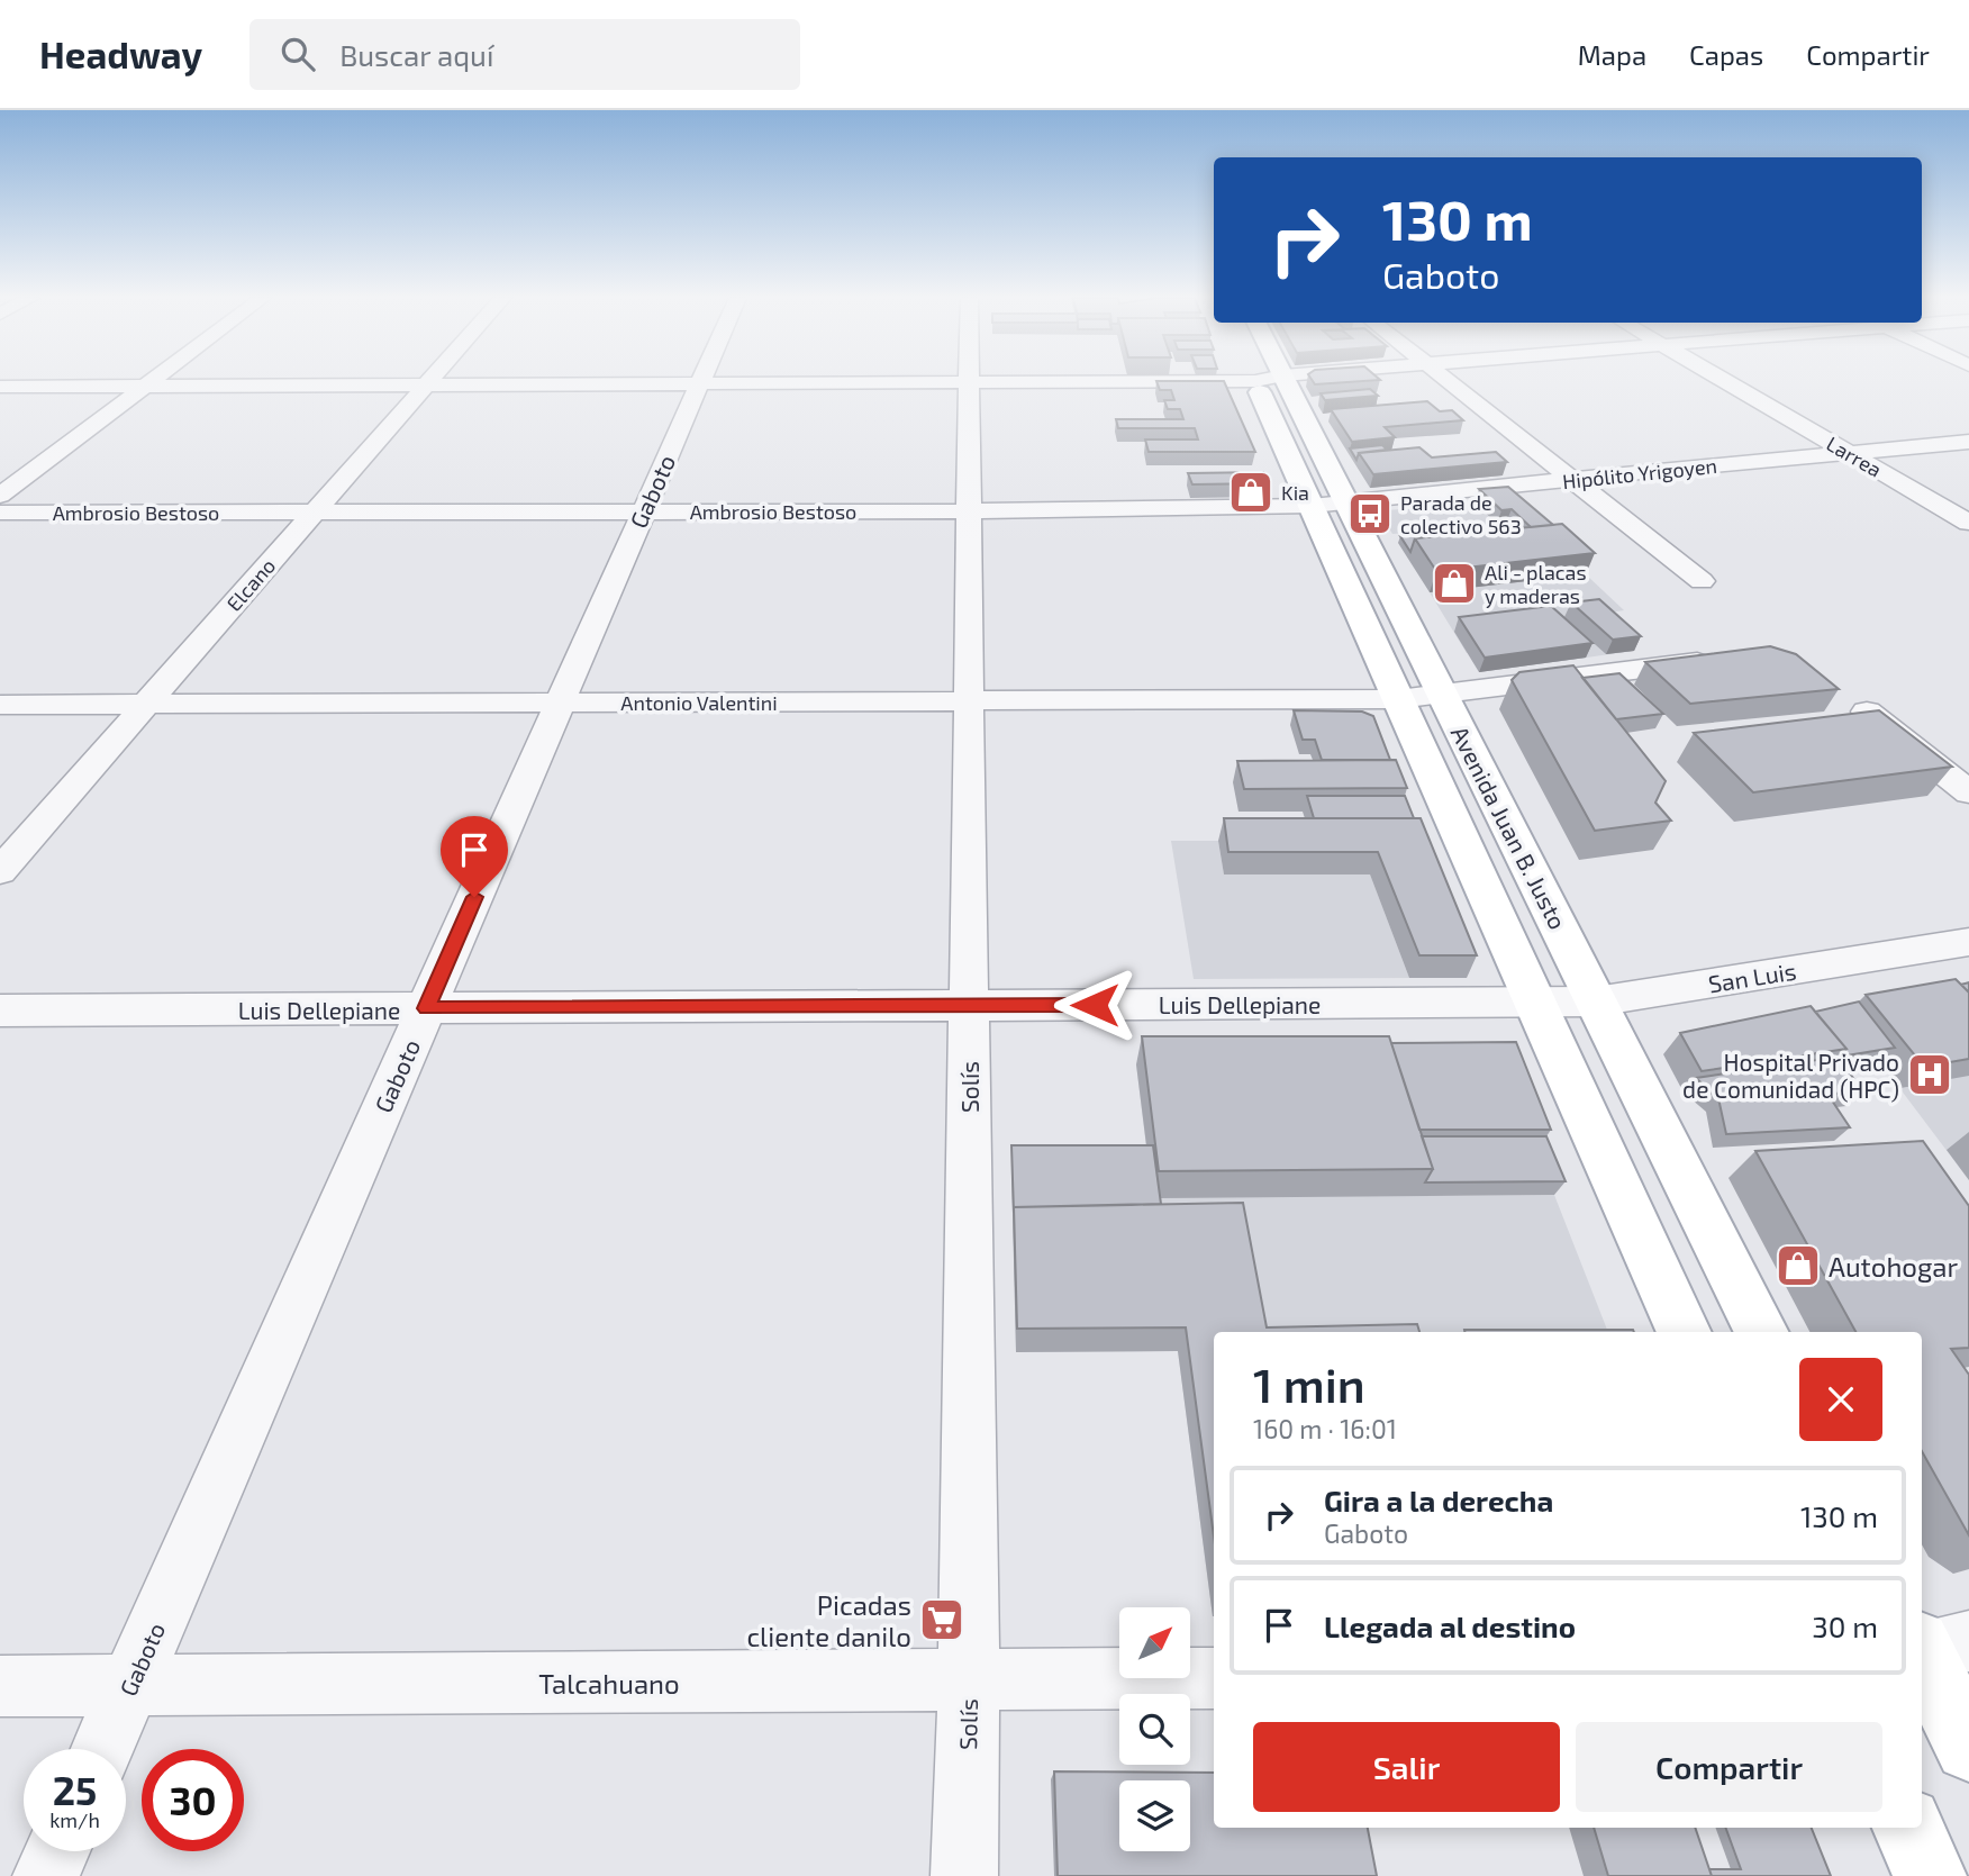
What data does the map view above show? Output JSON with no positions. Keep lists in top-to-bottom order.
{
  "streets": {
    "main road": ["Avenida Juan B. Justo"],
    "street": [
      "Larrea",
      "Hipólito Yrigoyen",
      "Gaboto",
      "Ambrosio Bestoso",
      "Elcano",
      "Antonio Valentini",
      "San Luis",
      "Luis Dellepiane",
      "Solís",
      "Talcahuano"
    ]
  },
  "crossings": [
    ["Larrea", "Hipólito Yrigoyen"],
    ["Hipólito Yrigoyen", "Ambrosio Bestoso"],
    ["Hipólito Yrigoyen", "Avenida Juan B. Justo"],
    ["Gaboto", "Ambrosio Bestoso"],
    ["Gaboto", "Antonio Valentini"],
    ["Gaboto", "Luis Dellepiane"],
    ["Gaboto", "Talcahuano"],
    ["Ambrosio Bestoso", "Elcano"],
    ["Ambrosio Bestoso", "Avenida Juan B. Justo"],
    ["Ambrosio Bestoso", "Solís"],
    ["Elcano", "Antonio Valentini"],
    ["Antonio Valentini", "Avenida Juan B. Justo"],
    ["Antonio Valentini", "Solís"],
    ["Avenida Juan B. Justo", "San Luis"],
    ["Avenida Juan B. Justo", "Luis Dellepiane"],
    ["San Luis", "Luis Dellepiane"],
    ["Luis Dellepiane", "Solís"],
    ["Solís", "Talcahuano"]
  ],
  "places": {
    "shop": ["Kia", "Ali - placas y maderas", "Autohogar"],
    "bus stop": ["Parada de colectivo 563"],
    "hospital": ["Hospital Privado de Comunidad (HPC)"],
    "supermarket": ["Picadas cliente danilo"]
  },
  "north": "top right",
  "page": {
    "header": "Headway",
    "search": "Buscar aquí",
    "nav": ["Mapa", "Capas", "Compartir"],
    "turn": ["130 m", "Gaboto"],
    "heading": ["1 min", "160 m · 16:01"],
    "list": [
      {
        "name": "Gira a la derecha",
        "note": "Gaboto",
        "value": "130 m"
      },
      {
        "name": "Llegada al destino",
        "value": "30 m"
      }
    ],
    "buttons": ["Salir", "Compartir"],
    "speed": "25 km/h",
    "limit": "30"
  }
}
